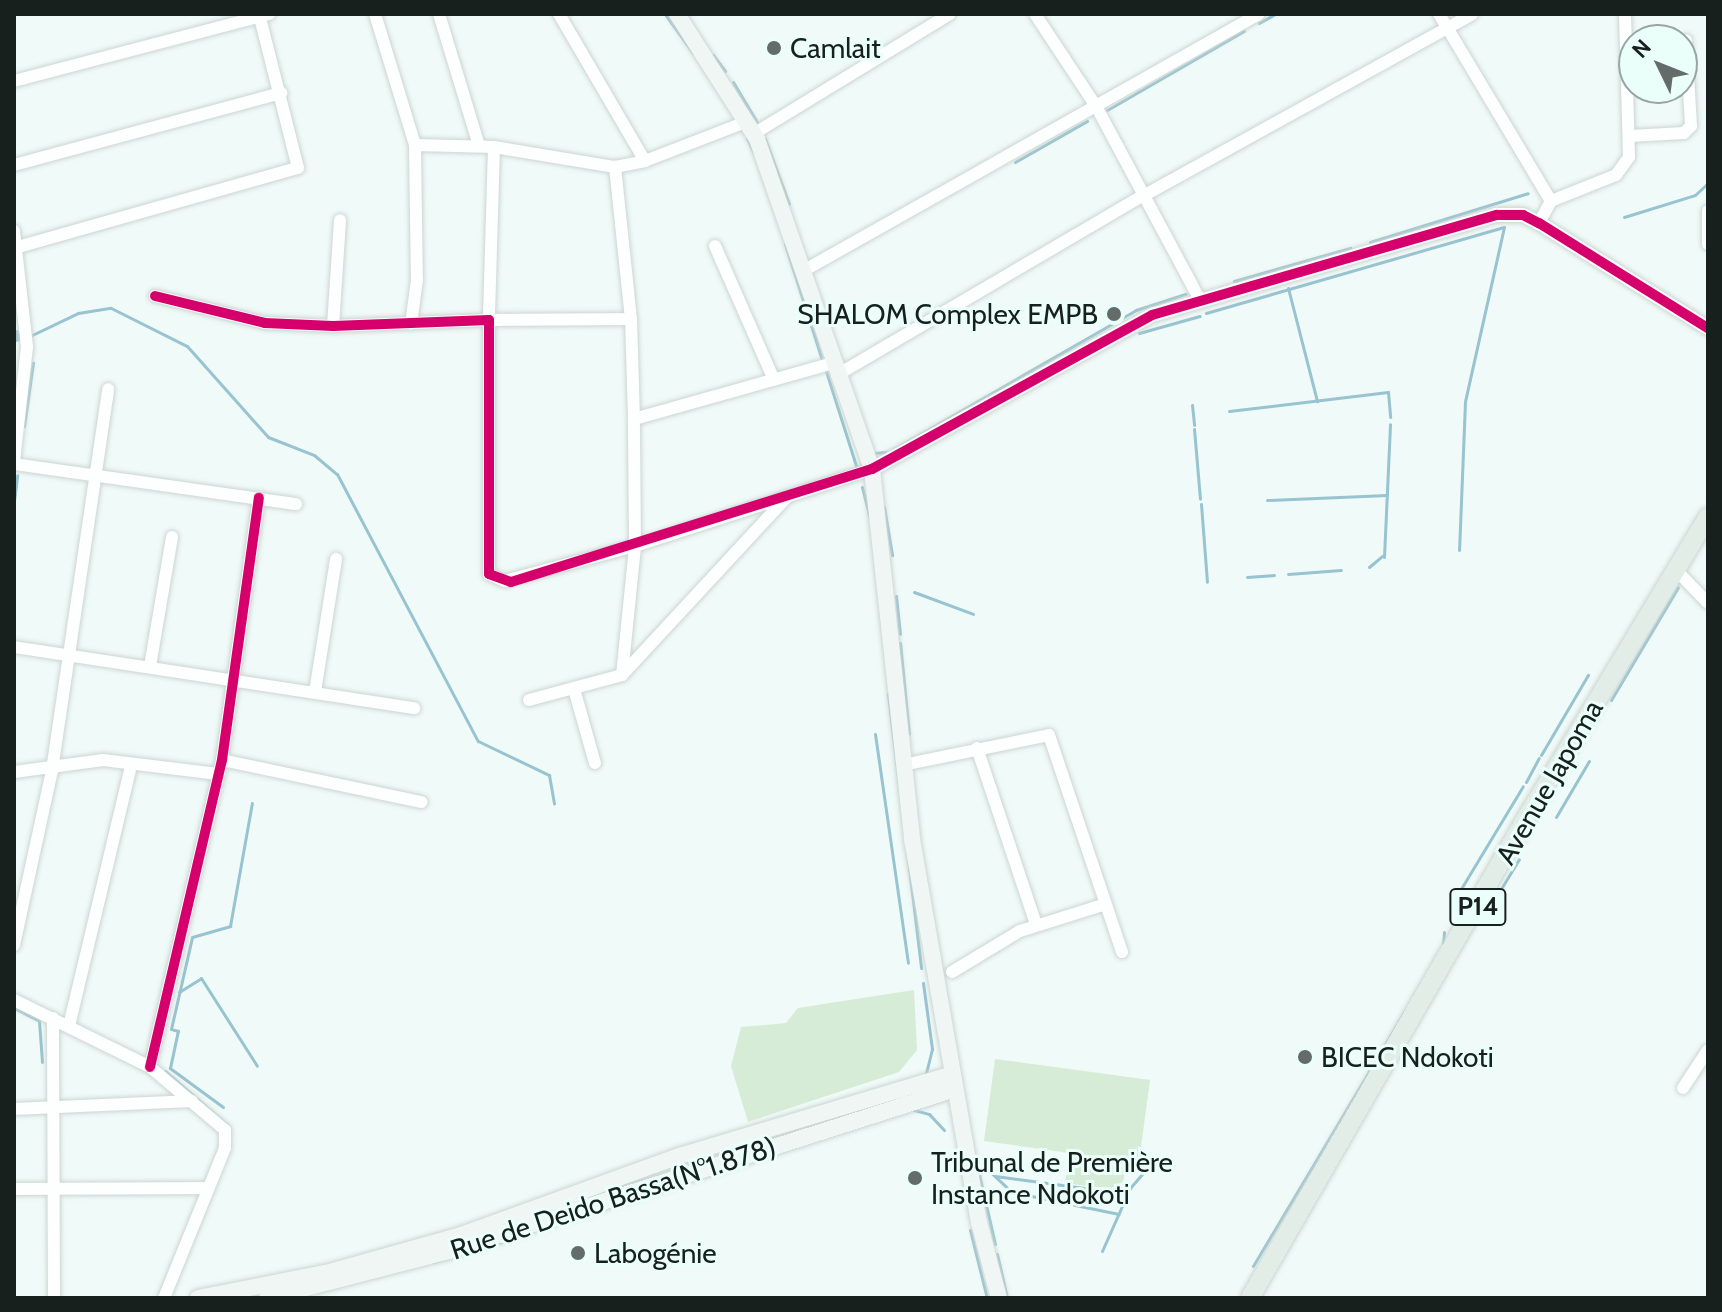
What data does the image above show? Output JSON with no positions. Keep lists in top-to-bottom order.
{
  "streets": {
    "main road": ["Avenue Japoma", "P14", "Rue de Deido Bassa(N°1.878)"]
  },
  "places": [
    "Camlait",
    "SHALOM Complex EMPB",
    "BICEC Ndokoti",
    "Tribunal de Première Instance Ndokoti",
    "Labogénie"
  ],
  "north": "top left"
}
